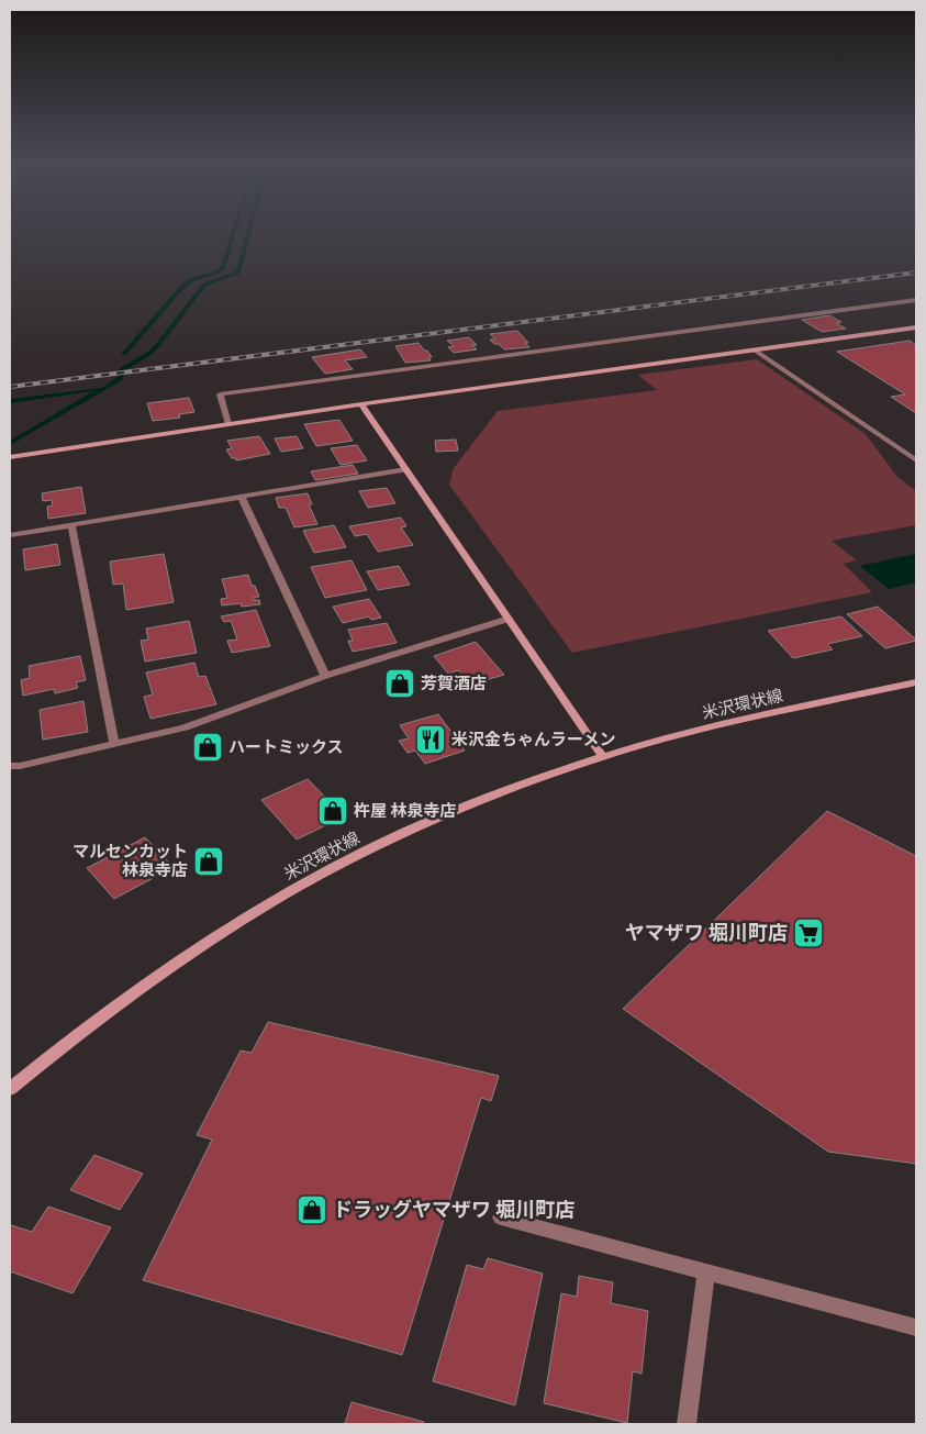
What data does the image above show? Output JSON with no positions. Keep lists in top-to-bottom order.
{
  "streets": {
    "street": ["米沢環状線"]
  },
  "places": {
    "shop": [
      "芳賀酒店",
      "ハートミックス",
      "杵屋 林泉寺店",
      "マルセンカット 林泉寺店",
      "ドラッグヤマザワ 堀川町店"
    ],
    "restaurant": ["米沢金ちゃんラーメン"],
    "supermarket": ["ヤマザワ 堀川町店"]
  }
}
